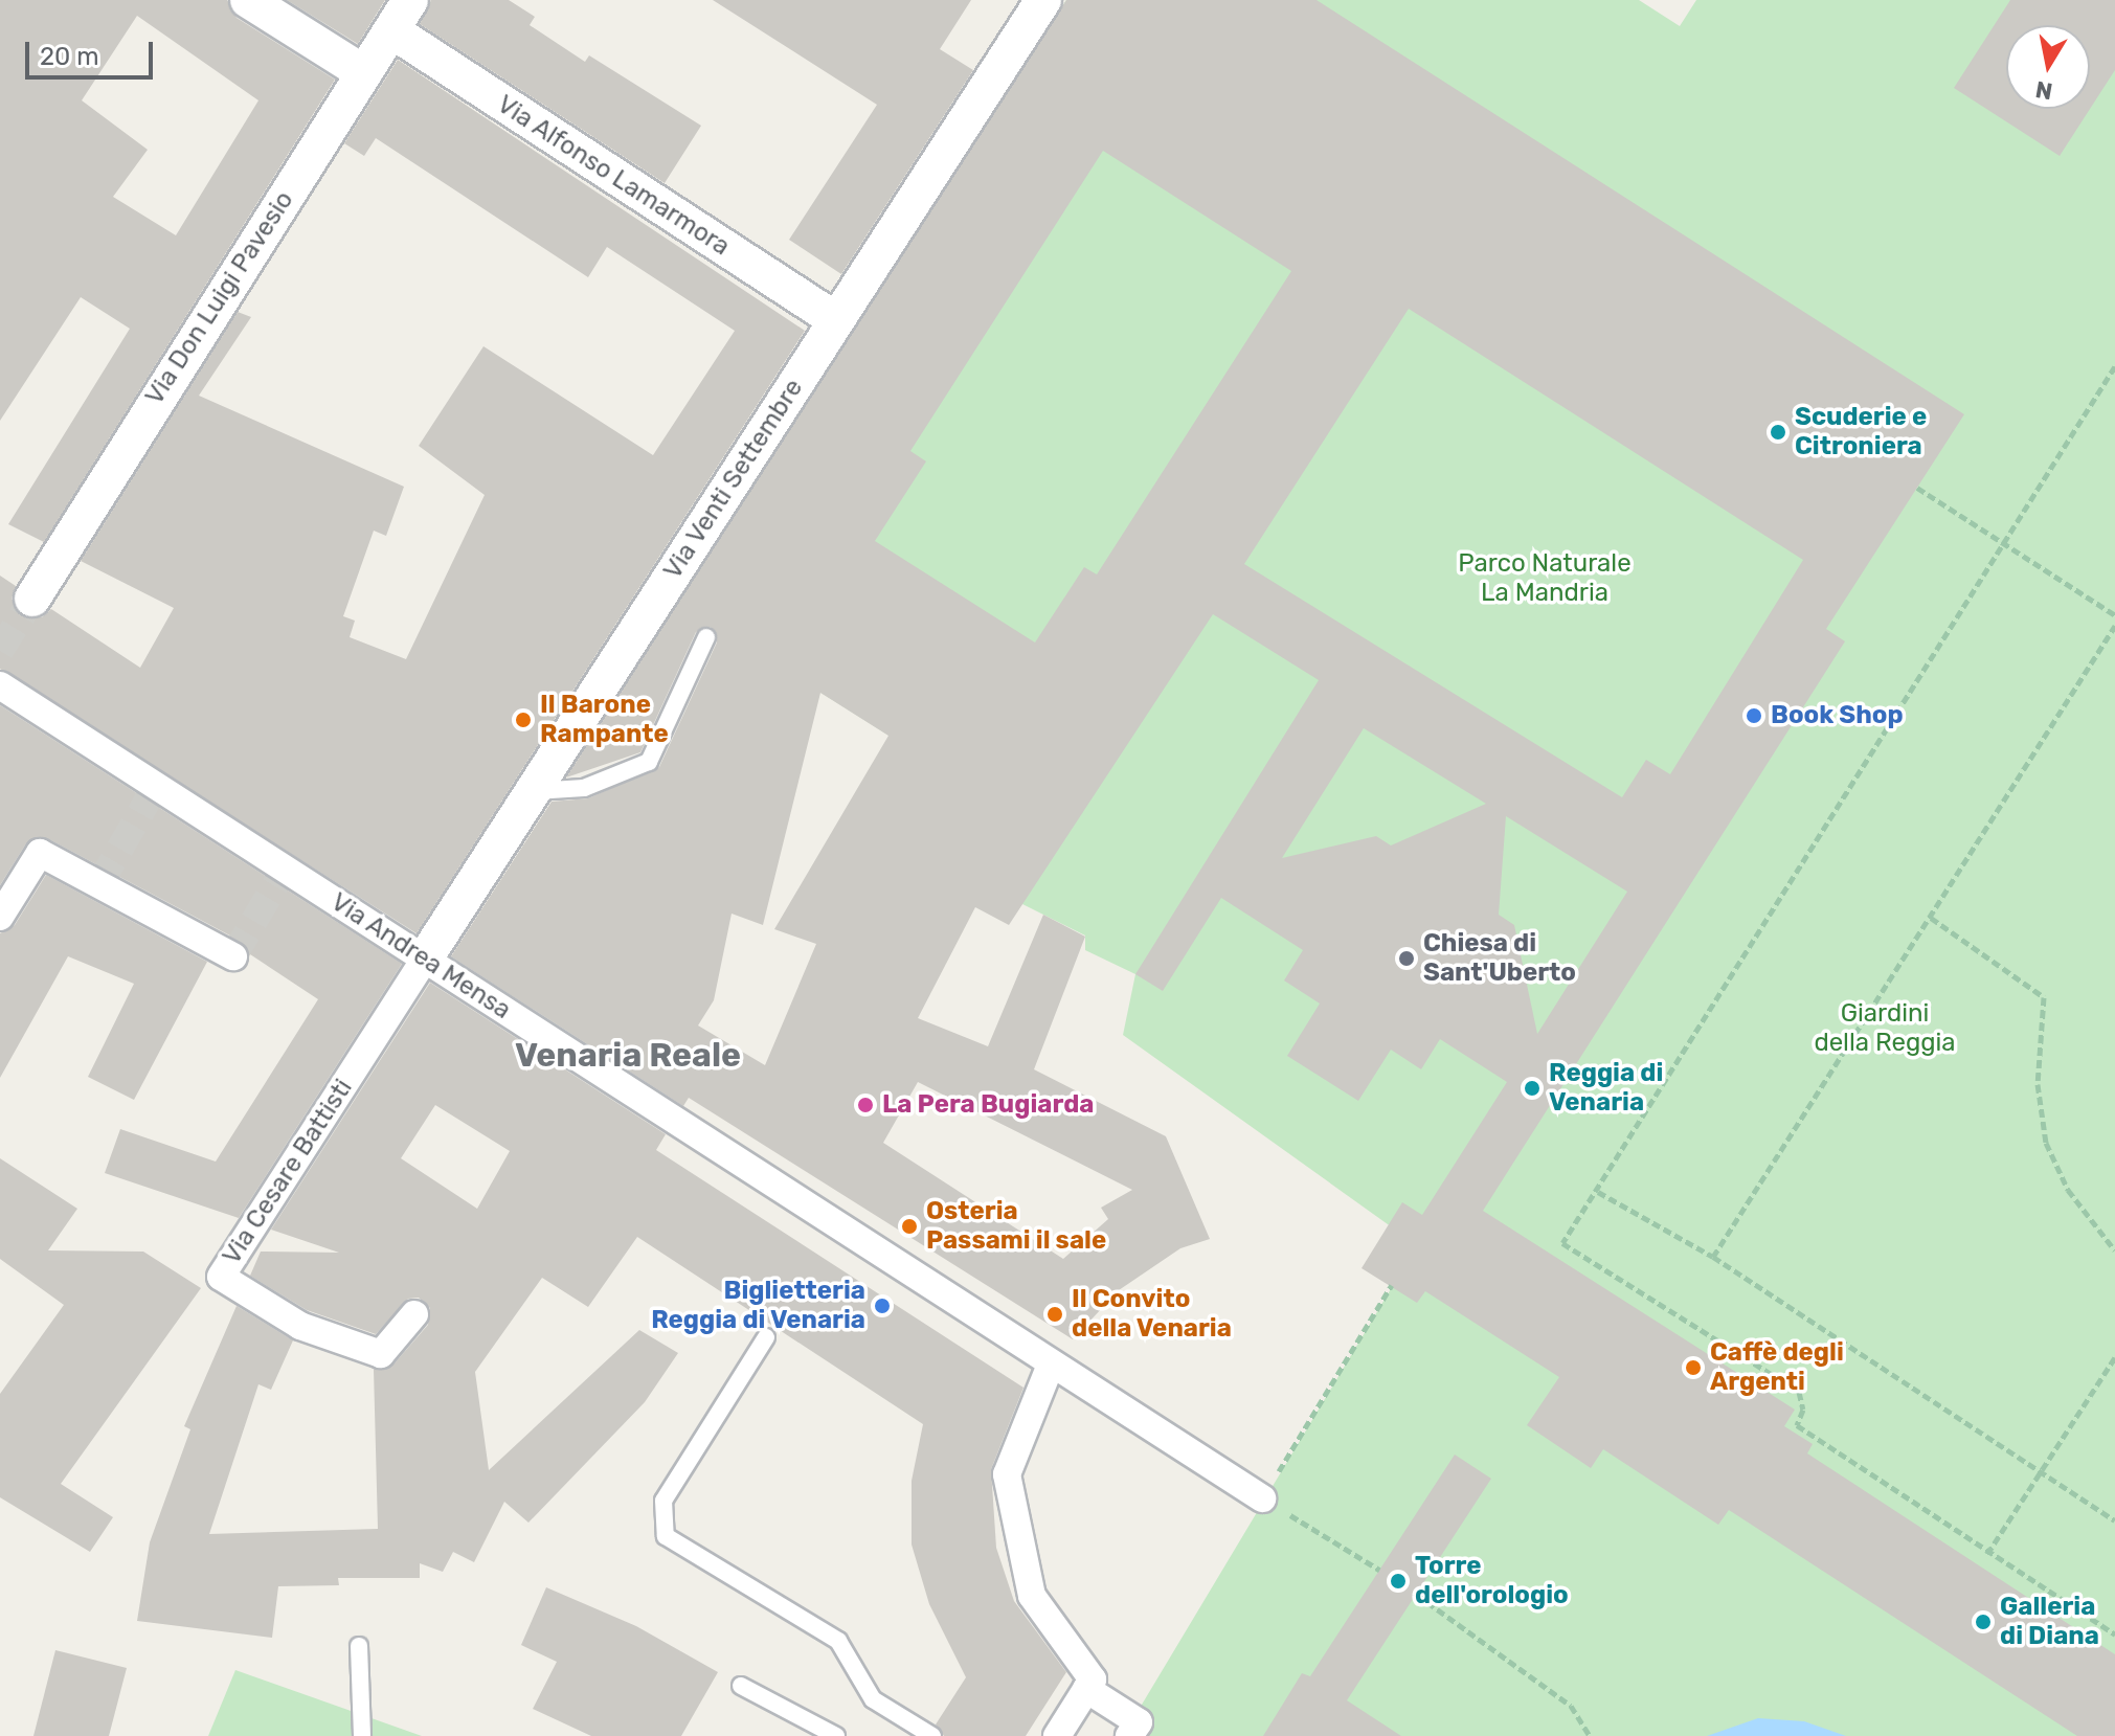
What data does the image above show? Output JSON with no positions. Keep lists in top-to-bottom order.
{
  "streets": {
    "street": [
      "Via Alfonso Lamarmora",
      "Via Don Luigi Pavesio",
      "Via Venti Settembre",
      "Via Andrea Mensa",
      "Via Cesare Battisti"
    ]
  },
  "crossings": [
    ["Via Alfonso Lamarmora", "Via Don Luigi Pavesio"],
    ["Via Alfonso Lamarmora", "Via Venti Settembre"],
    ["Via Venti Settembre", "Via Andrea Mensa"],
    ["Via Venti Settembre", "Via Cesare Battisti"],
    ["Via Andrea Mensa", "Via Cesare Battisti"]
  ],
  "districts": ["Venaria Reale"],
  "parks": ["Parco Naturale La Mandria", "Giardini della Reggia"],
  "places": [
    "Scuderie e Citroniera",
    "Book Shop",
    "Il Barone Rampante",
    "Chiesa di Sant'Uberto",
    "Reggia di Venaria",
    "La Pera Bugiarda",
    "Osteria Passami il sale",
    "Biglietteria Reggia di Venaria",
    "Il Convito della Venaria",
    "Caffè degli Argenti",
    "Torre dell'orologio",
    "Galleria di Diana"
  ],
  "scale_bar": "20 m",
  "north": "bottom"
}
